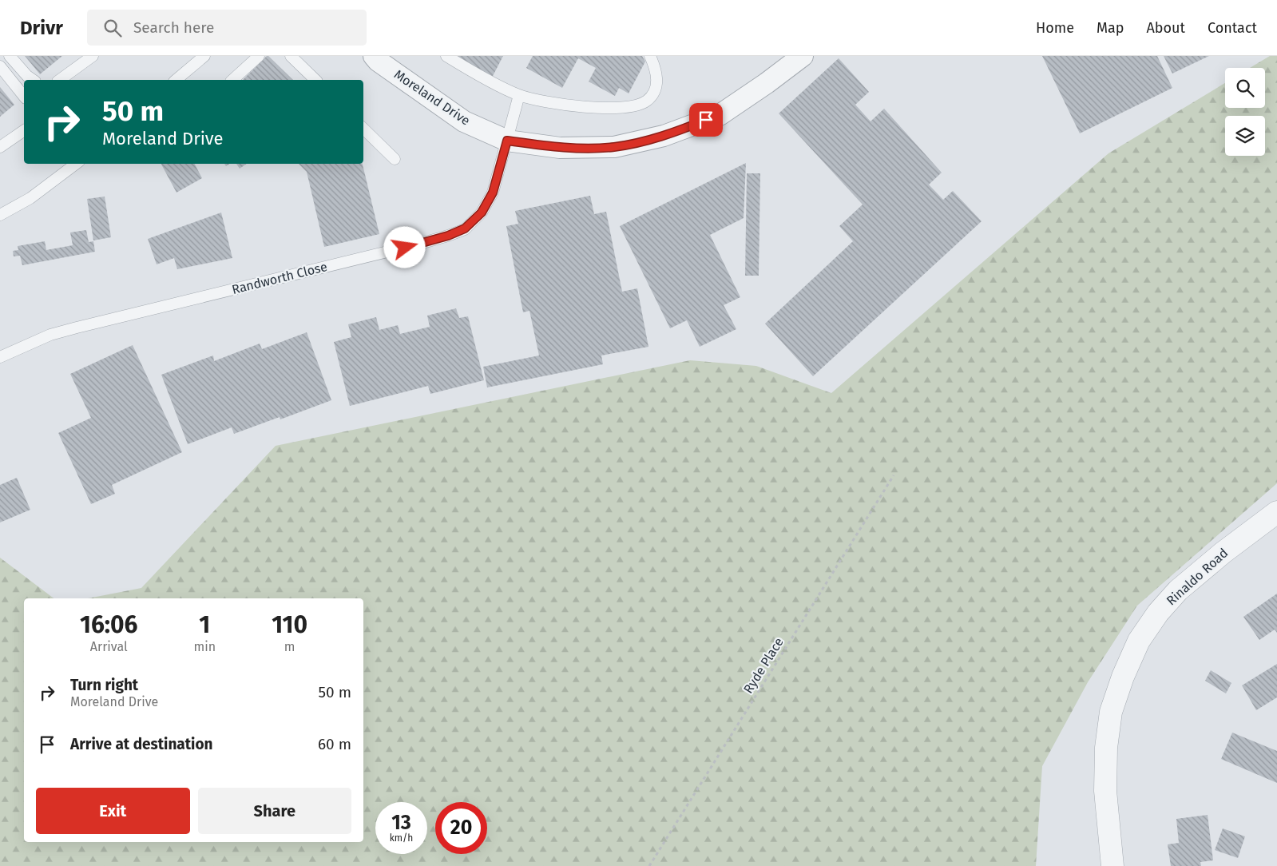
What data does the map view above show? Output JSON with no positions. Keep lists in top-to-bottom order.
{
  "streets": {
    "street": ["Moreland Drive", "Rinaldo Road"],
    "lane": ["Randworth Close"],
    "path": ["Ryde Place"]
  },
  "crossings": [
    ["Moreland Drive", "Randworth Close"]
  ],
  "page": {
    "header": "Drivr",
    "search": "Search here",
    "nav": [
      "Home",
      "Map",
      "About",
      "Contact"
    ],
    "turn": ["50 m", "Moreland Drive"],
    "eta": [
      "16:06",
      "Arrival",
      "1",
      "min",
      "110",
      "m"
    ],
    "list": [
      {
        "name": "Turn right",
        "note": "Moreland Drive",
        "value": "50 m"
      },
      {
        "name": "Arrive at destination",
        "value": "60 m"
      }
    ],
    "buttons": ["Exit", "Share"],
    "speed": "13 km/h",
    "limit": "20"
  }
}
